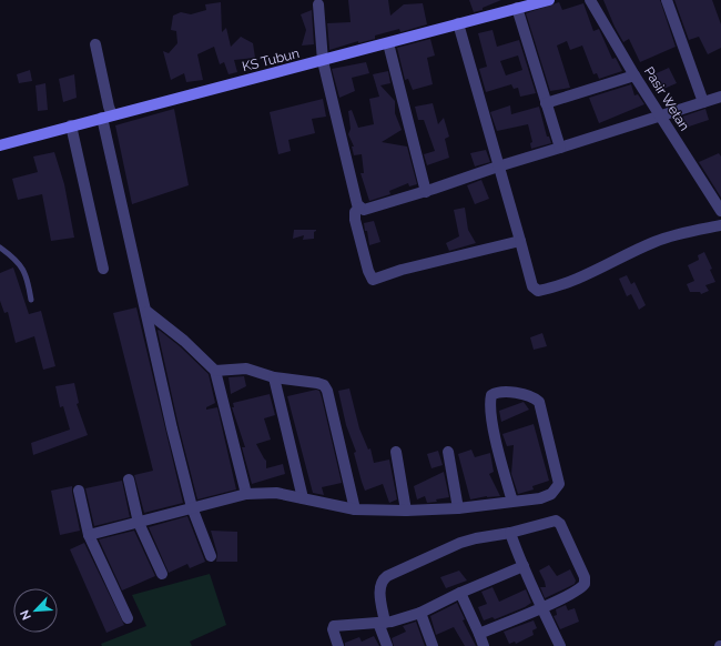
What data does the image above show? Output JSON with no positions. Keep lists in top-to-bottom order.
{
  "streets": {
    "main road": ["KS Tubun"],
    "street": ["Pasir Wetan"]
  },
  "north": "bottom left"
}
